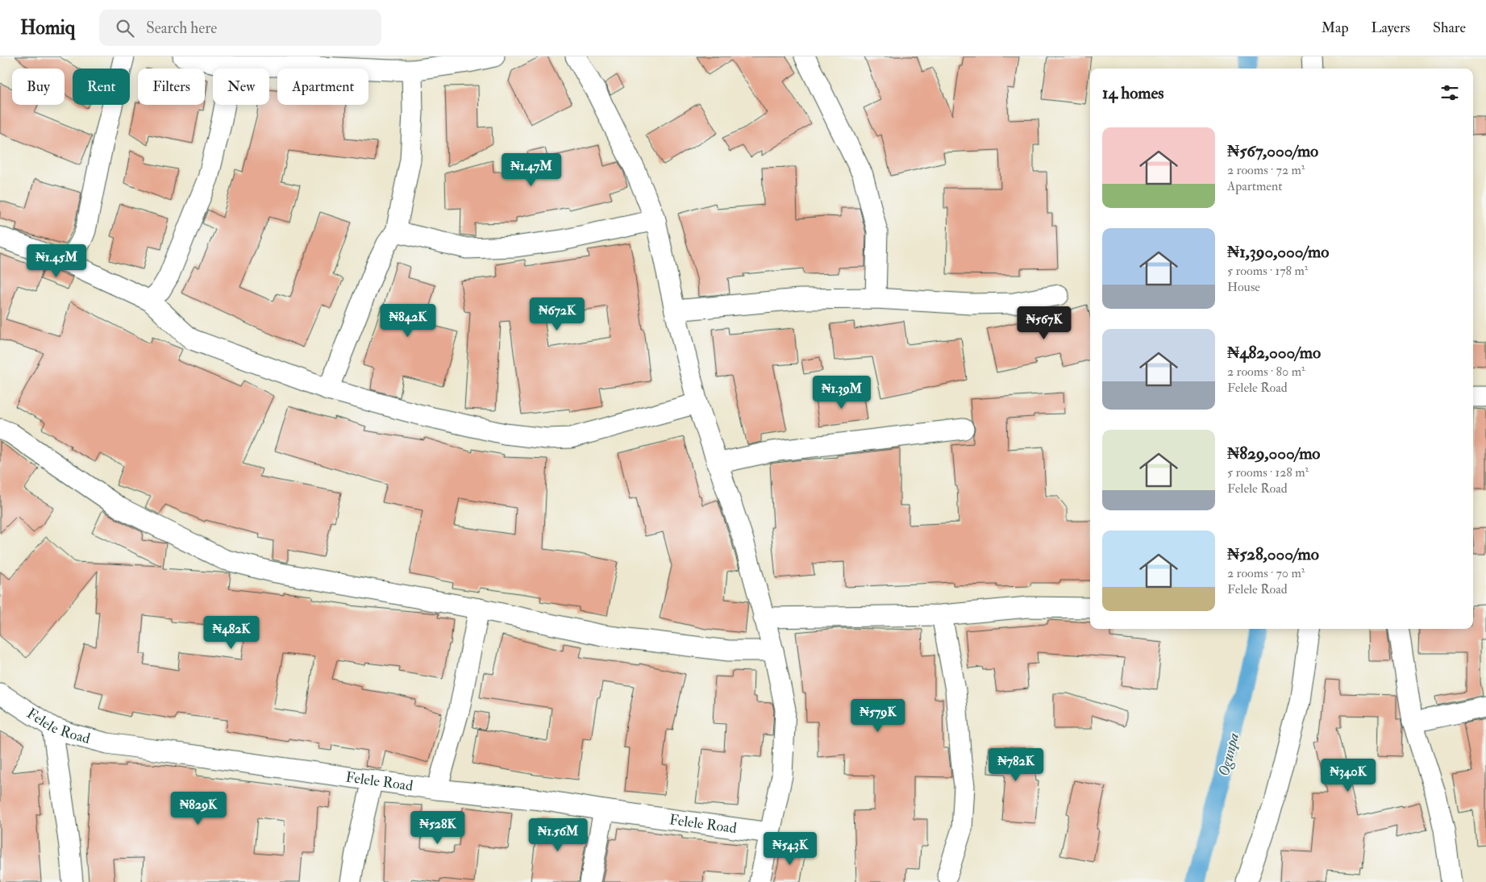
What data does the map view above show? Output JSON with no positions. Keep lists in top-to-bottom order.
{
  "streets": {
    "street": ["Felele Road"]
  },
  "water": ["Ogunpa"],
  "page": {
    "header": "Homiq",
    "search": "Search here",
    "nav": ["Map", "Layers", "Share"],
    "chip": [
      "Buy",
      "Rent",
      "Filters",
      "New",
      "Apartment"
    ],
    "heading": "14 homes",
    "list": [
      {
        "name": "₦567,000/mo",
        "note": "2 rooms · 72 m² · Apartment"
      },
      {
        "name": "₦1,390,000/mo",
        "note": "5 rooms · 178 m² · House"
      },
      {
        "name": "₦482,000/mo",
        "note": "2 rooms · 80 m² · Felele Road"
      },
      {
        "name": "₦829,000/mo",
        "note": "5 rooms · 128 m² · Felele Road"
      },
      {
        "name": "₦528,000/mo",
        "note": "2 rooms · 70 m² · Felele Road"
      }
    ],
    "price": [
      "₦1.47M",
      "₦1.45M",
      "₦672K",
      "₦842K",
      "₦567K",
      "₦1.39M",
      "₦482K",
      "₦579K",
      "₦782K",
      "₦340K",
      "₦829K",
      "₦528K",
      "₦1.56M",
      "₦543K"
    ]
  }
}
